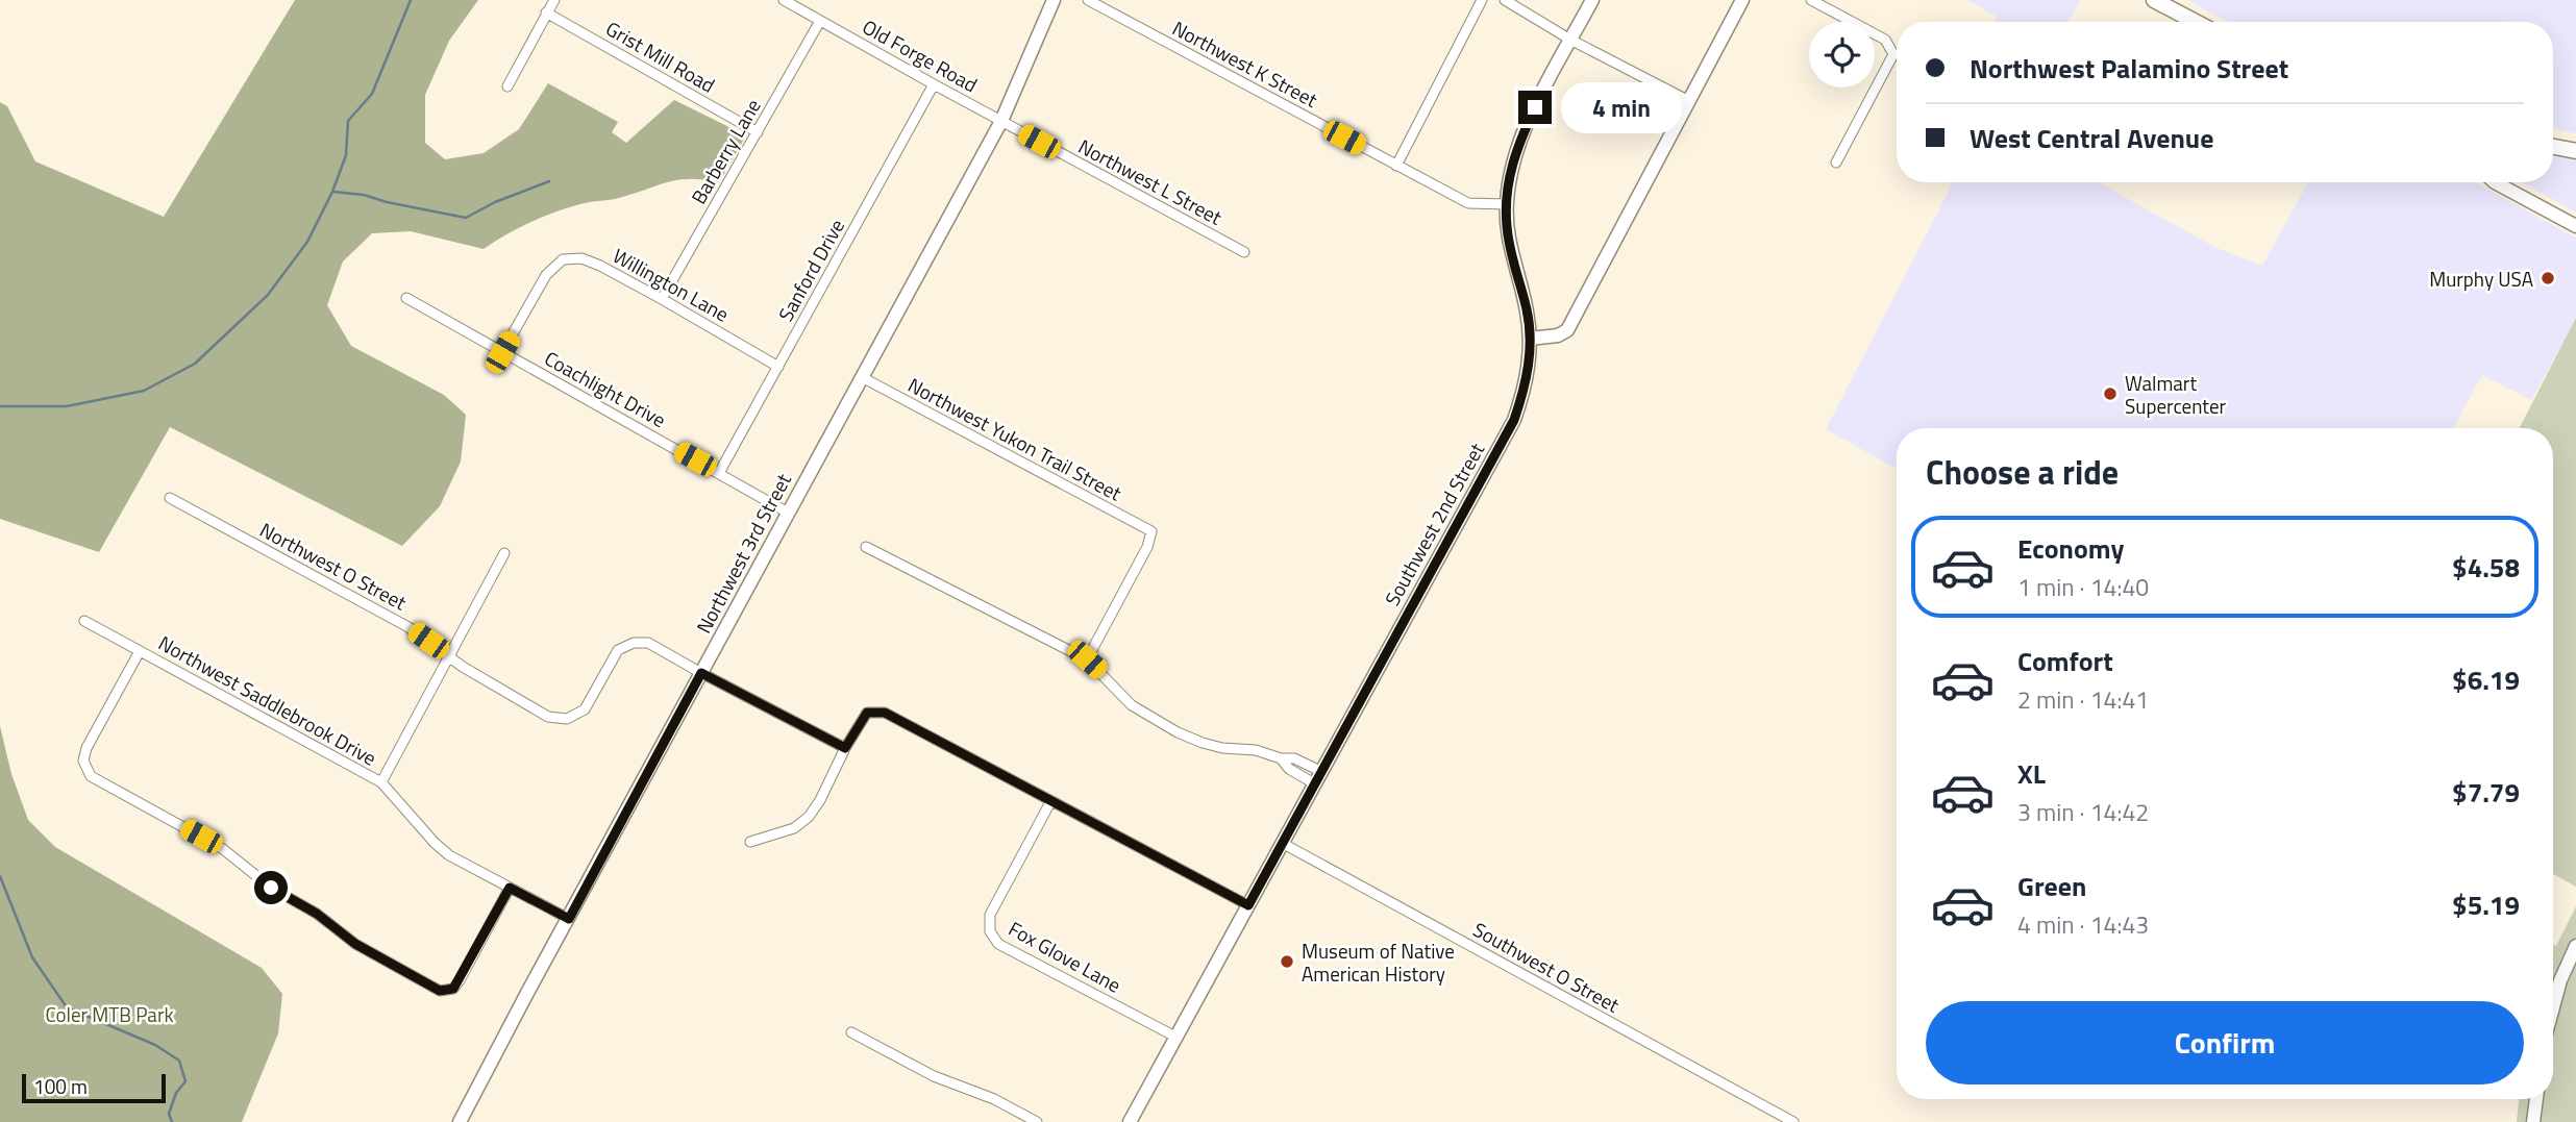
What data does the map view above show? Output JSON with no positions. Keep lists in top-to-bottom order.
{
  "streets": {
    "street": [
      "Old Forge Road",
      "Grist Mill Road",
      "Northwest K Street",
      "Barberry Lane",
      "Northwest L Street",
      "Sanford Drive",
      "Willington Lane",
      "Coachlight Drive",
      "Northwest Yukon Trail Street",
      "Southwest 2nd Street",
      "Northwest 3rd Street",
      "Northwest O Street",
      "Northwest Saddlebrook Drive",
      "Fox Glove Lane",
      "Southwest O Street"
    ]
  },
  "crossings": [
    ["Old Forge Road", "Barberry Lane"],
    ["Old Forge Road", "Northwest L Street"],
    ["Old Forge Road", "Sanford Drive"],
    ["Old Forge Road", "Northwest 3rd Street"],
    ["Grist Mill Road", "Barberry Lane"],
    ["Northwest K Street", "Southwest 2nd Street"],
    ["Barberry Lane", "Willington Lane"],
    ["Northwest L Street", "Northwest 3rd Street"],
    ["Sanford Drive", "Willington Lane"],
    ["Sanford Drive", "Coachlight Drive"],
    ["Willington Lane", "Coachlight Drive"],
    ["Coachlight Drive", "Northwest 3rd Street"],
    ["Northwest Yukon Trail Street", "Northwest 3rd Street"],
    ["Southwest 2nd Street", "Fox Glove Lane"],
    ["Southwest 2nd Street", "Southwest O Street"],
    ["Northwest 3rd Street", "Northwest O Street"],
    ["Northwest 3rd Street", "Northwest Saddlebrook Drive"]
  ],
  "parks": ["Coler MTB Park"],
  "places": ["Murphy USA", "Walmart Supercenter", "Museum of Native American History"],
  "scale_bar": "100 m",
  "page": {
    "banner": ["Northwest Palamino Street", "West Central Avenue"],
    "bubble": "4 min",
    "heading": "Choose a ride",
    "list": [
      {
        "name": "Economy",
        "note": "1 min · 14:40",
        "value": "$4.58"
      },
      {
        "name": "Comfort",
        "note": "2 min · 14:41",
        "value": "$6.19"
      },
      {
        "name": "XL",
        "note": "3 min · 14:42",
        "value": "$7.79"
      },
      {
        "name": "Green",
        "note": "4 min · 14:43",
        "value": "$5.19"
      }
    ],
    "buttons": "Confirm",
    "scale": "100 m"
  }
}
